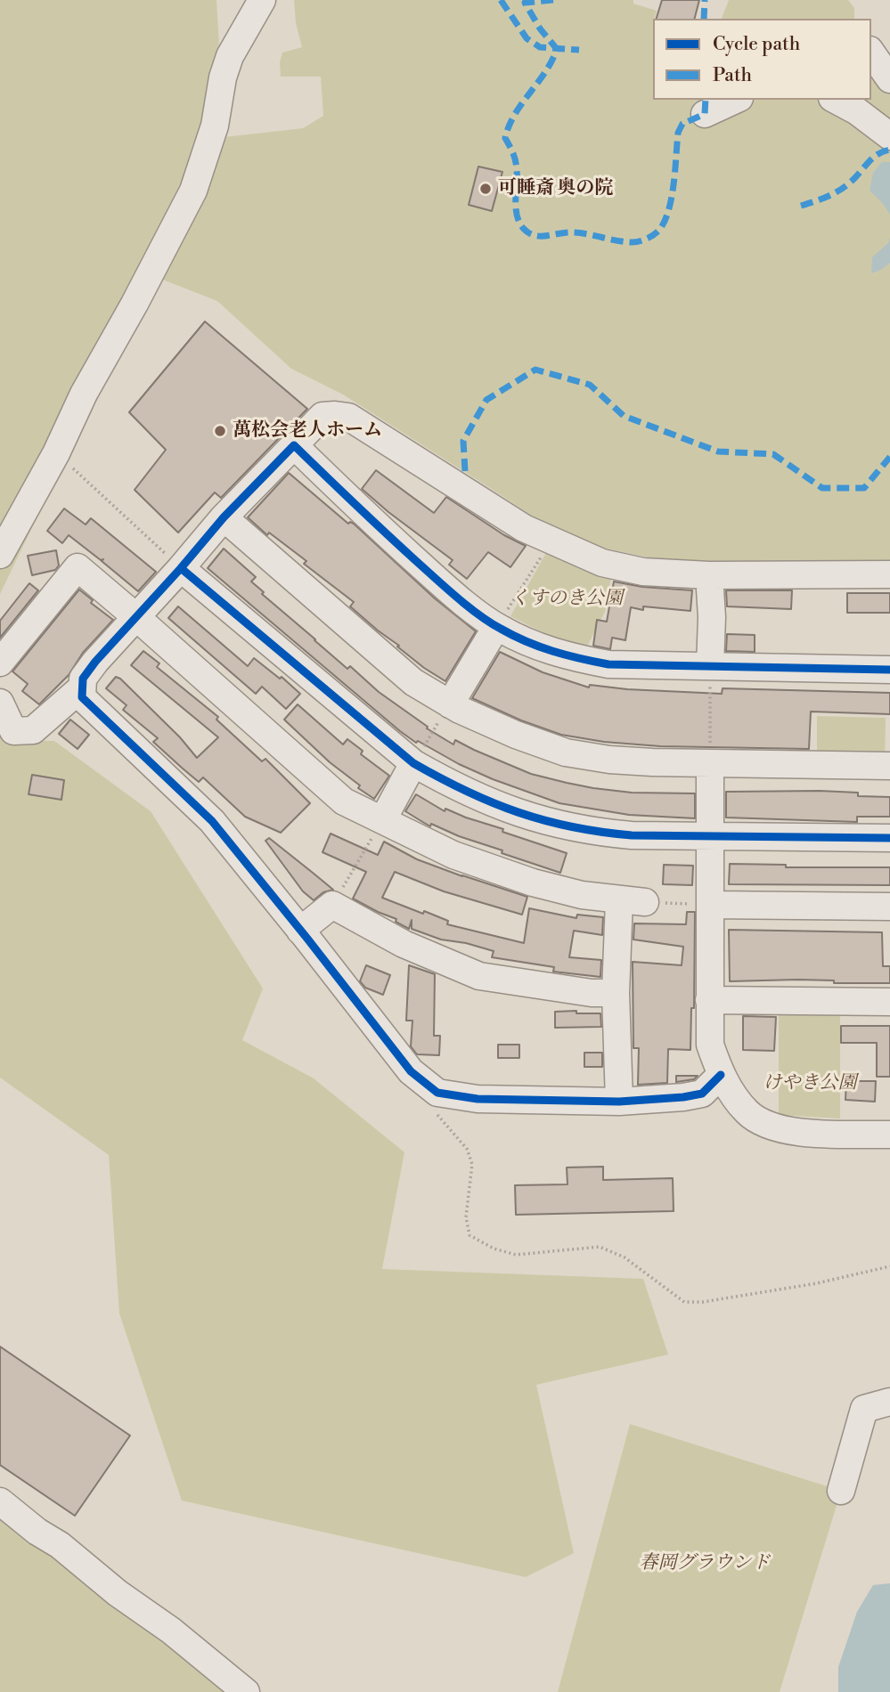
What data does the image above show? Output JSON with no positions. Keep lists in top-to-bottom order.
{
  "parks": ["くすのき公園", "けやき公園", "春岡グラウンド"],
  "places": ["可睡斎 奥の院", "萬松会老人ホーム"],
  "legend": ["Cycle path", "Path"]
}
